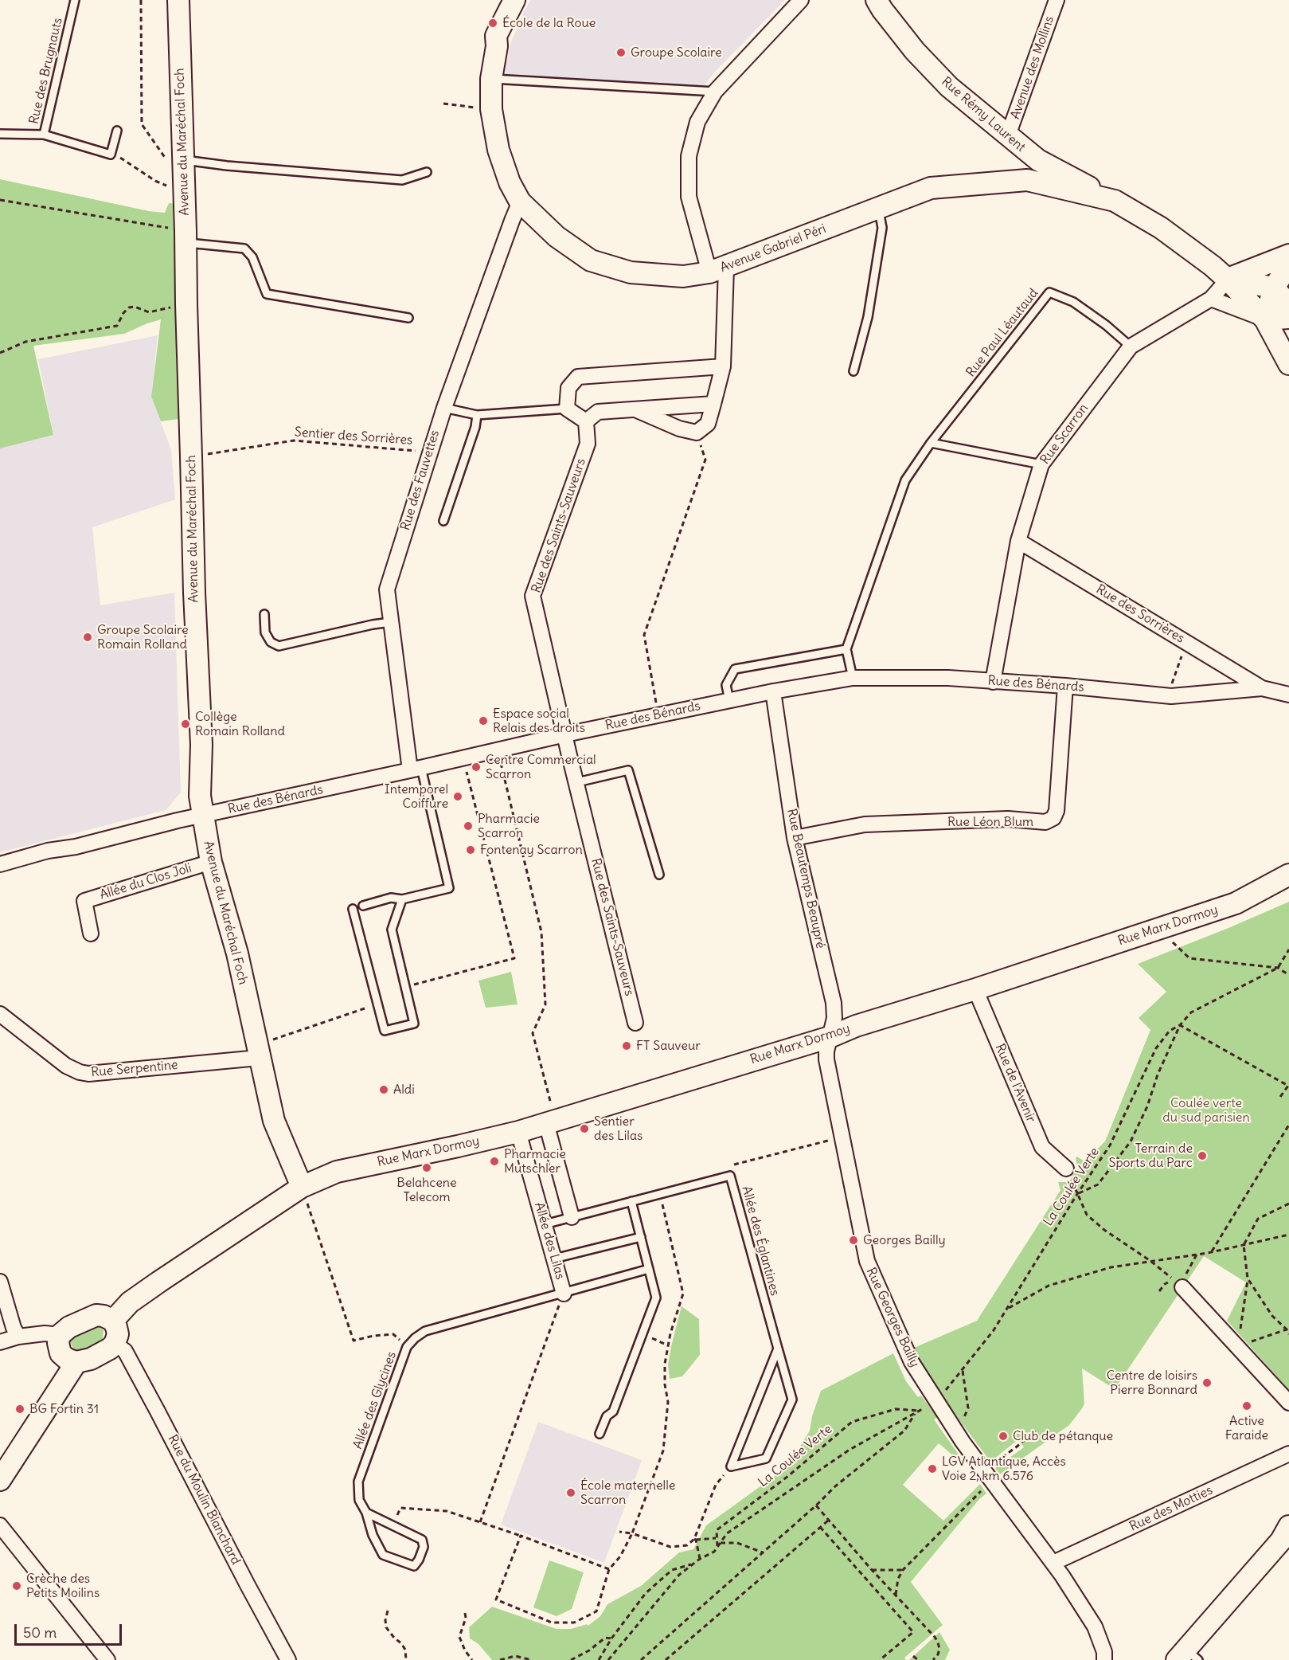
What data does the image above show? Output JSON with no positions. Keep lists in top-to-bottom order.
{
  "streets": {
    "main road": [
      "Rue Rémy Laurent",
      "Avenue du Maréchal Foch",
      "Avenue Gabriel Péri",
      "Rue Marx Dormoy"
    ],
    "street": [
      "Avenue des Mollins",
      "Rue Scarron",
      "Rue des Fauvettes",
      "Rue des Saints-Sauveurs",
      "Rue des Sorrières",
      "Rue des Bénards",
      "Rue Léon Blum",
      "Rue Beautemps Beaupré",
      "Allée du Clos Joli",
      "Rue Serpentine",
      "Rue de l'Avenir",
      "Allée des Lilas",
      "Rue Georges Bailly",
      "Rue du Moulin Blanchard",
      "Rue des Motties"
    ],
    "lane": [
      "Rue des Brugnauts",
      "Rue Paul Léautaud",
      "Allée des Églantines",
      "Allée des Glycines"
    ],
    "path": ["Sentier des Sorrières", "La Coulée Verte"]
  },
  "crossings": [
    ["Avenue des Mollins", "Rue Rémy Laurent"],
    ["Rue Rémy Laurent", "Avenue Gabriel Péri"],
    ["Avenue du Maréchal Foch", "Sentier des Sorrières"],
    ["Avenue du Maréchal Foch", "Rue des Bénards"],
    ["Avenue du Maréchal Foch", "Allée du Clos Joli"],
    ["Avenue du Maréchal Foch", "Rue Marx Dormoy"],
    ["Avenue du Maréchal Foch", "Rue Serpentine"],
    ["Avenue Gabriel Péri", "Rue Scarron"],
    ["Avenue Gabriel Péri", "Rue des Fauvettes"],
    ["Rue Paul Léautaud", "Rue Scarron"],
    ["Rue Scarron", "Rue des Sorrières"],
    ["Rue Scarron", "Rue des Bénards"],
    ["Sentier des Sorrières", "Rue des Fauvettes"],
    ["Rue des Fauvettes", "Rue des Bénards"],
    ["Rue des Saints-Sauveurs", "Rue des Bénards"],
    ["Rue des Sorrières", "Rue des Bénards"],
    ["Rue des Bénards", "Rue Léon Blum"],
    ["Rue des Bénards", "Rue Beautemps Beaupré"],
    ["Rue Léon Blum", "Rue Beautemps Beaupré"],
    ["Rue Beautemps Beaupré", "Rue Marx Dormoy"],
    ["Rue Beautemps Beaupré", "Rue Georges Bailly"],
    ["Rue Marx Dormoy", "Rue de l'Avenir"],
    ["Rue Marx Dormoy", "Allée des Lilas"],
    ["Rue Marx Dormoy", "Rue Georges Bailly"],
    ["Rue Marx Dormoy", "Rue du Moulin Blanchard"],
    ["Allée des Lilas", "Allée des Églantines"],
    ["Allée des Lilas", "Allée des Glycines"],
    ["Rue Georges Bailly", "Rue des Motties"]
  ],
  "parks": ["Coulée verte du sud parisien"],
  "places": [
    "École de la Roue",
    "Groupe Scolaire",
    "Groupe Scolaire Romain Rolland",
    "Espace social Relais des droits",
    "Collège Romain Rolland",
    "Centre Commercial Scarron",
    "Intemporel Coiffure",
    "Pharmacie Scarron",
    "Fontenay Scarron",
    "FT Sauveur",
    "Aldi",
    "Sentier des Lilas",
    "Terrain de Sports du Parc",
    "Pharmacie Mutschler",
    "Belahcene Telecom",
    "Georges Bailly",
    "Centre de loisirs Pierre Bonnard",
    "Active Faraide",
    "BG Fortin 31",
    "Club de pétanque",
    "LGV Atlantique, Accès Voie 2, km 6.576",
    "École maternelle Scarron",
    "Crèche des Petits Moilins"
  ],
  "scale_bar": "50 m"
}
